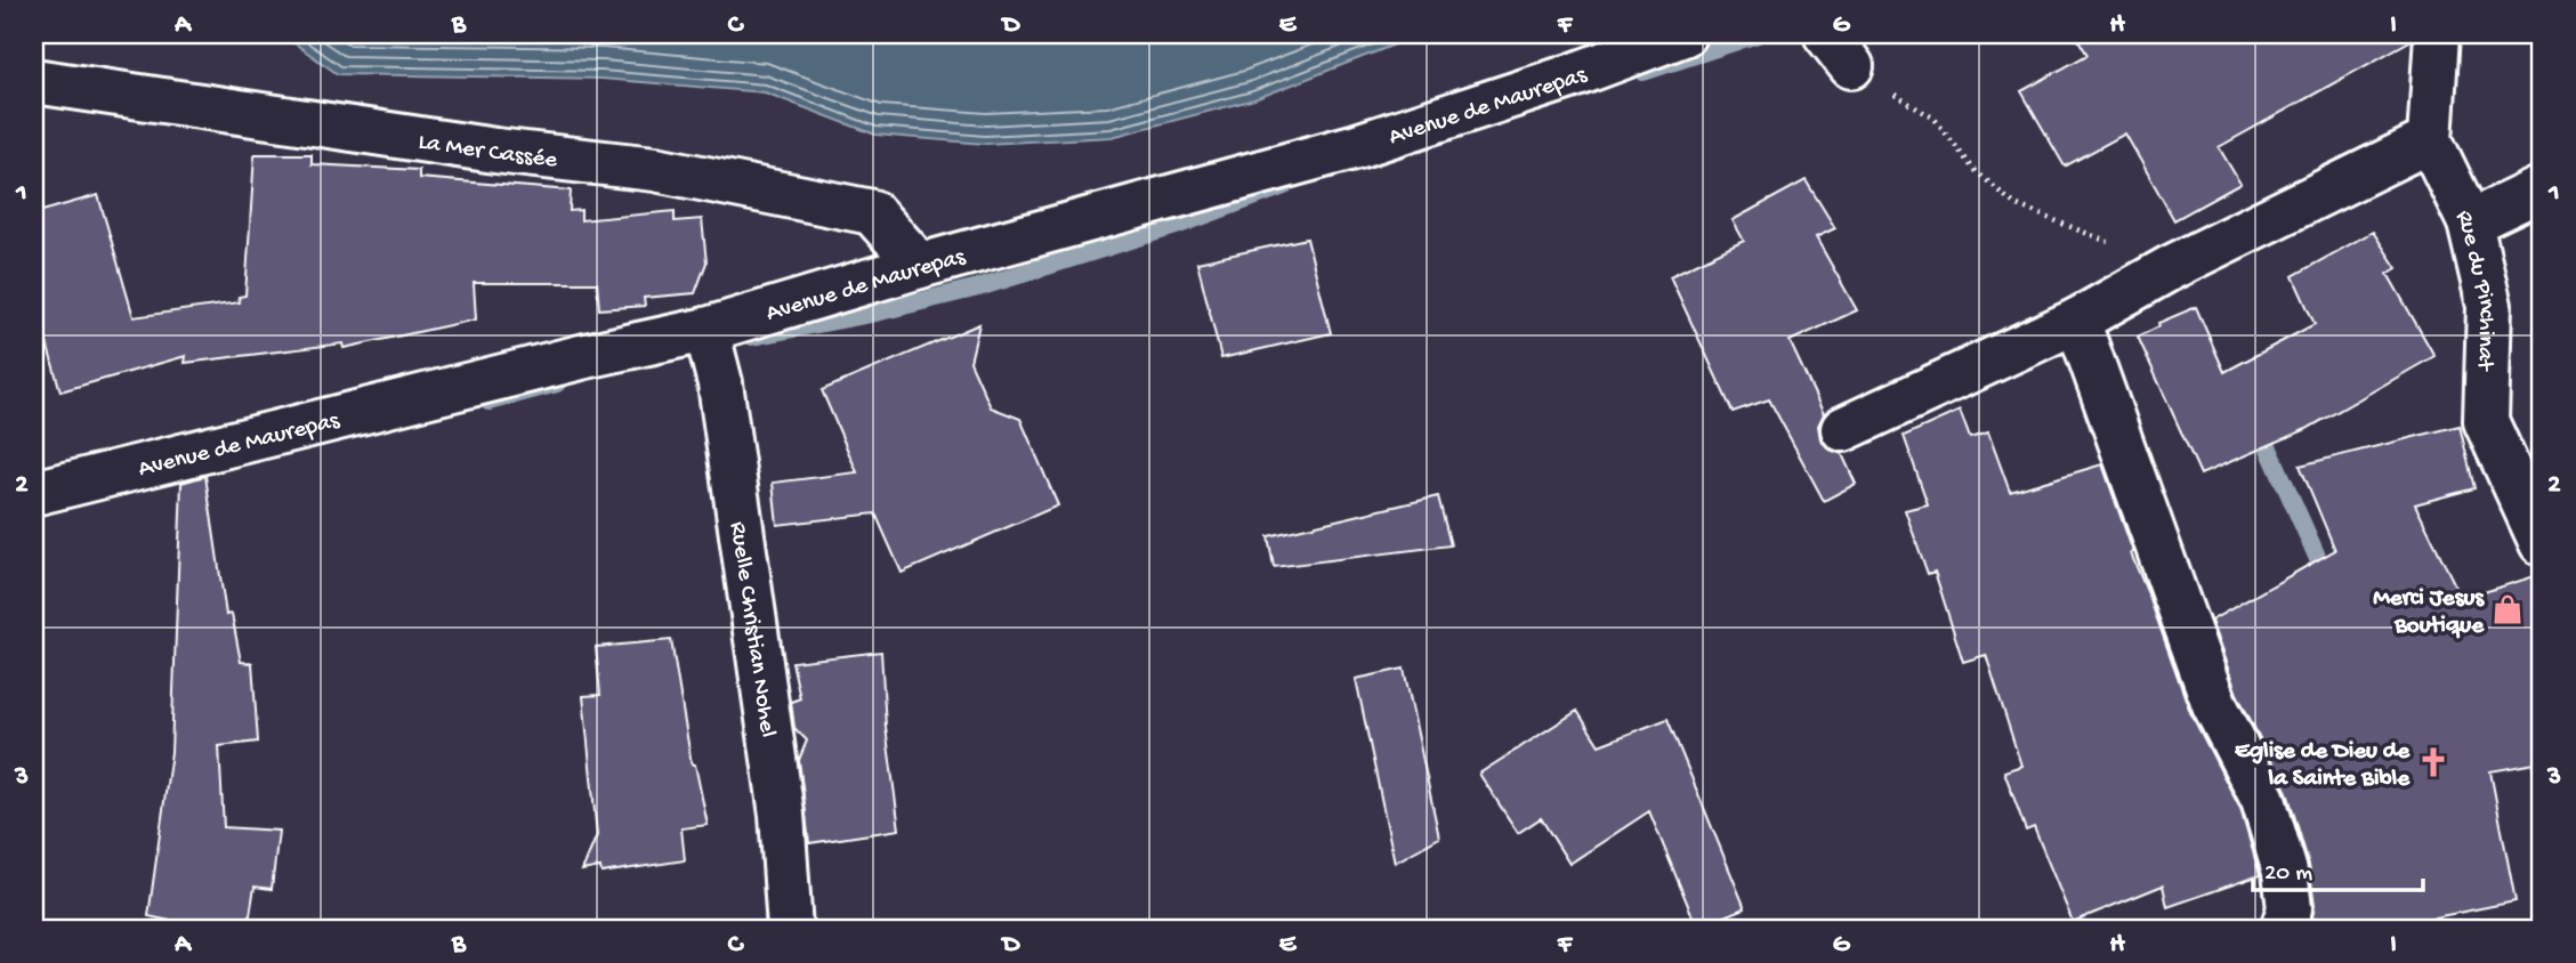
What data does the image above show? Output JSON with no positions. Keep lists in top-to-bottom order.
{
  "streets": {
    "street": [
      "Avenue de Maurepas",
      "La Mer Cassée",
      "Rue du Pinchinat",
      "Ruelle Christian Nohel"
    ]
  },
  "crossings": [
    ["Avenue de Maurepas", "La Mer Cassée"],
    ["Avenue de Maurepas", "Ruelle Christian Nohel"]
  ],
  "places": {
    "shop": ["Merci Jesus Boutique"],
    "church": ["Eglise de Dieu de la Sainte Bible"]
  },
  "scale_bar": "20 m",
  "grid": {
    "columns": [
      "A",
      "B",
      "C",
      "D",
      "E",
      "F",
      "G",
      "H",
      "I"
    ],
    "rows": ["1", "2", "3"]
  }
}
